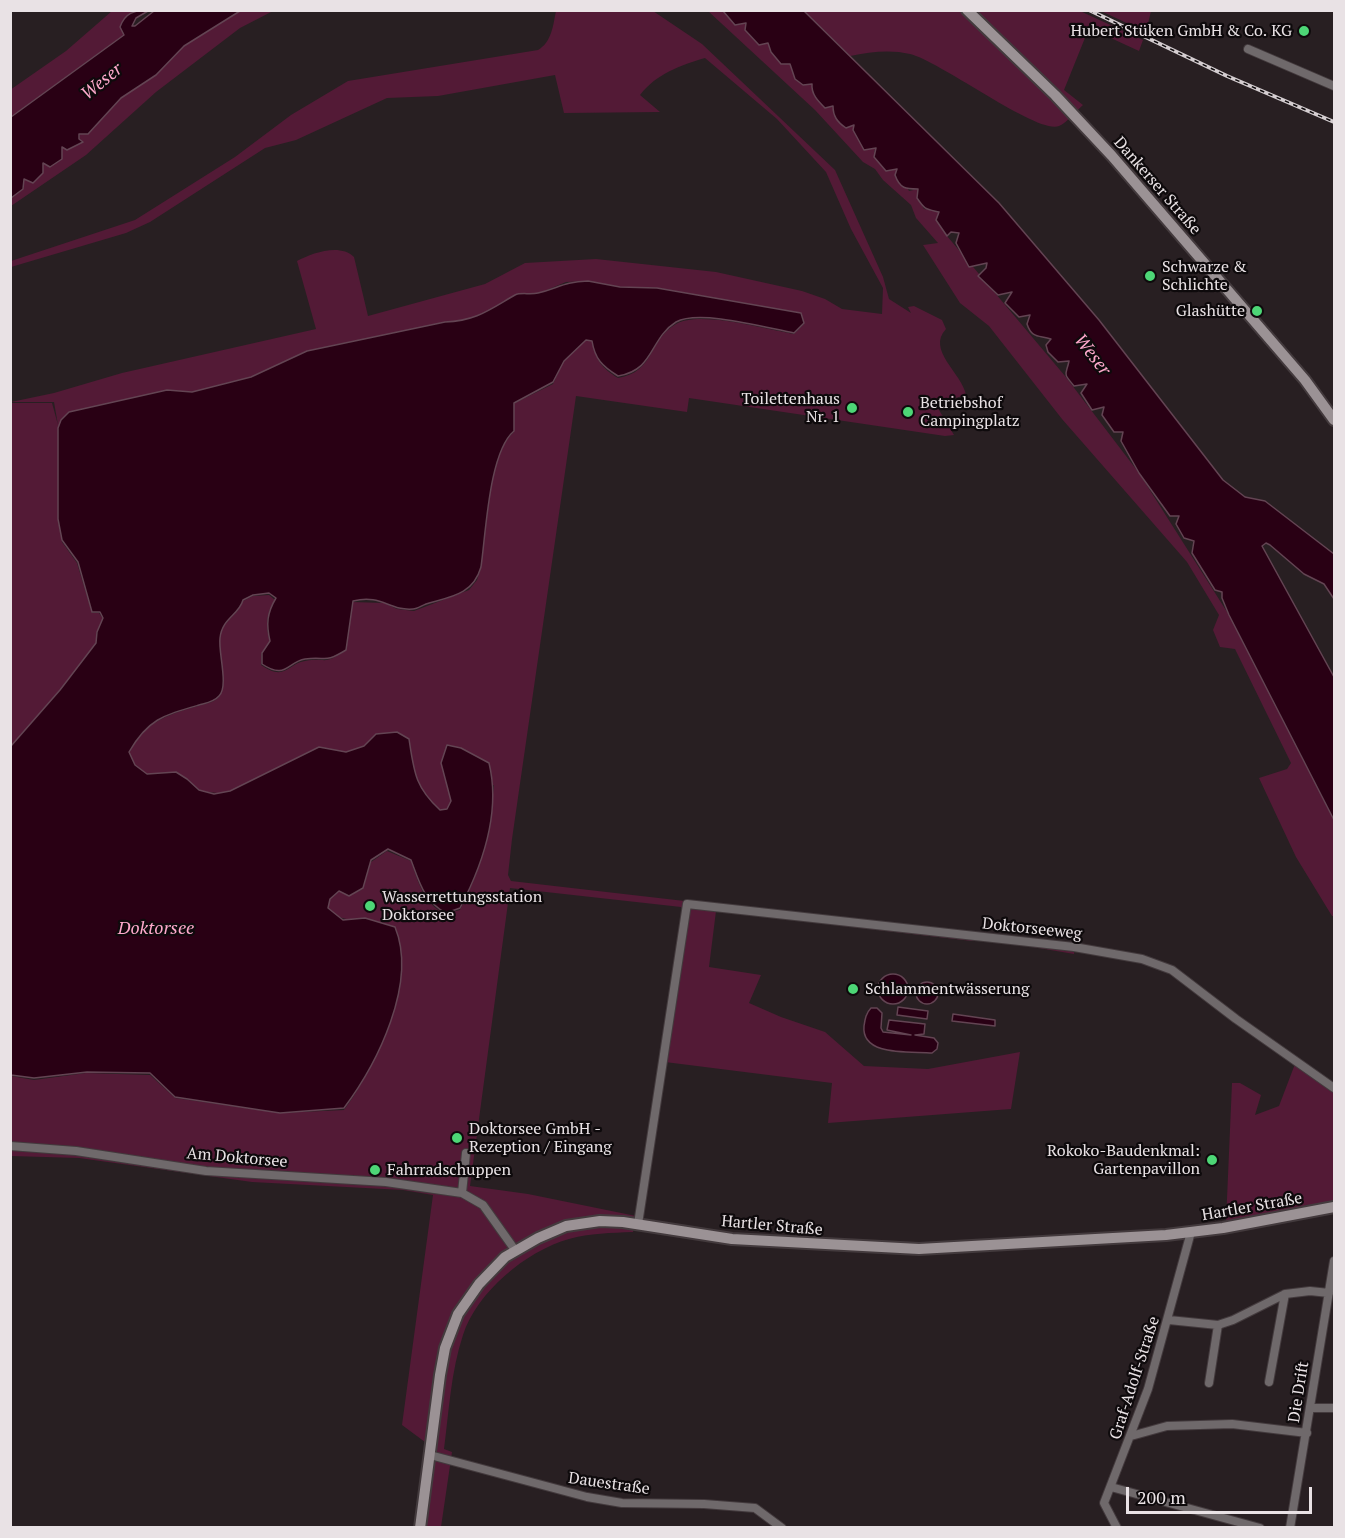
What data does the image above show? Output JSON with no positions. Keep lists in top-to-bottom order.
{
  "streets": {
    "main road": ["Dankerser Straße", "Hartler Straße"],
    "street": [
      "Doktorseeweg",
      "Am Doktorsee",
      "Graf-Adolf-Straße",
      "Die Drift",
      "Dauestraße"
    ]
  },
  "crossings": [
    ["Doktorseeweg", "Hartler Straße"],
    ["Am Doktorsee", "Hartler Straße"],
    ["Hartler Straße", "Graf-Adolf-Straße"],
    ["Hartler Straße", "Dauestraße"]
  ],
  "water": ["Weser", "Doktorsee"],
  "places": [
    "Hubert Stüken GmbH & Co. KG",
    "Schwarze & Schlichte",
    "Glashütte",
    "Toilettenhaus Nr. 1",
    "Betriebshof Campingplatz",
    "Wasserrettungsstation Doktorsee",
    "Schlammentwässerung",
    "Doktorsee GmbH - Rezeption / Eingang",
    "Rokoko-Baudenkmal: Gartenpavillon",
    "Fahrradschuppen"
  ],
  "scale_bar": "200 m"
}
